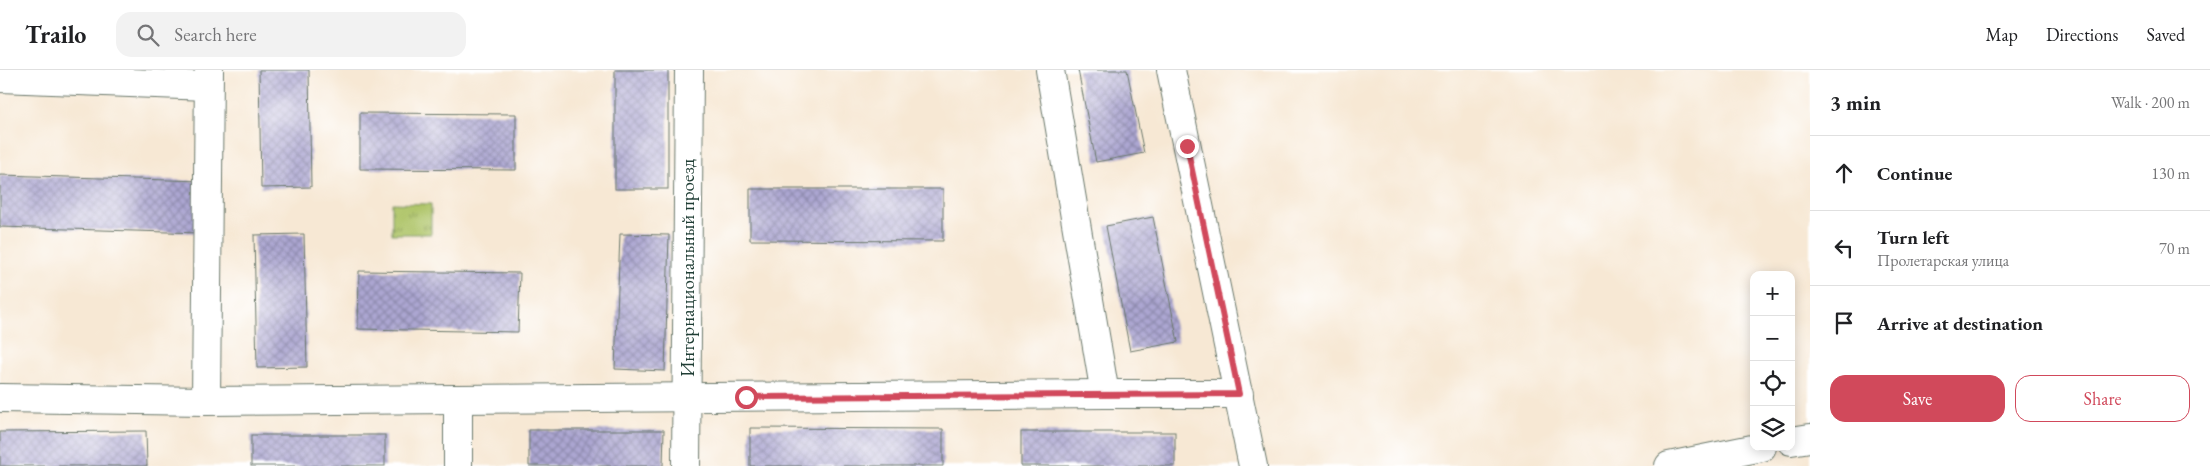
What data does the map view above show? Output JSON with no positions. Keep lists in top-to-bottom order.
{
  "streets": {
    "main road": ["Интернациональный проезд"]
  },
  "page": {
    "header": "Trailo",
    "search": "Search here",
    "nav": ["Map", "Directions", "Saved"],
    "heading": ["3 min", "Walk · 200 m"],
    "list": [
      ["Continue", "130 m"],
      ["Turn left", "Пролетарская улица", "70 m"],
      "Arrive at destination"
    ],
    "map_buttons": ["+", "−"],
    "buttons": ["Save", "Share"]
  }
}
